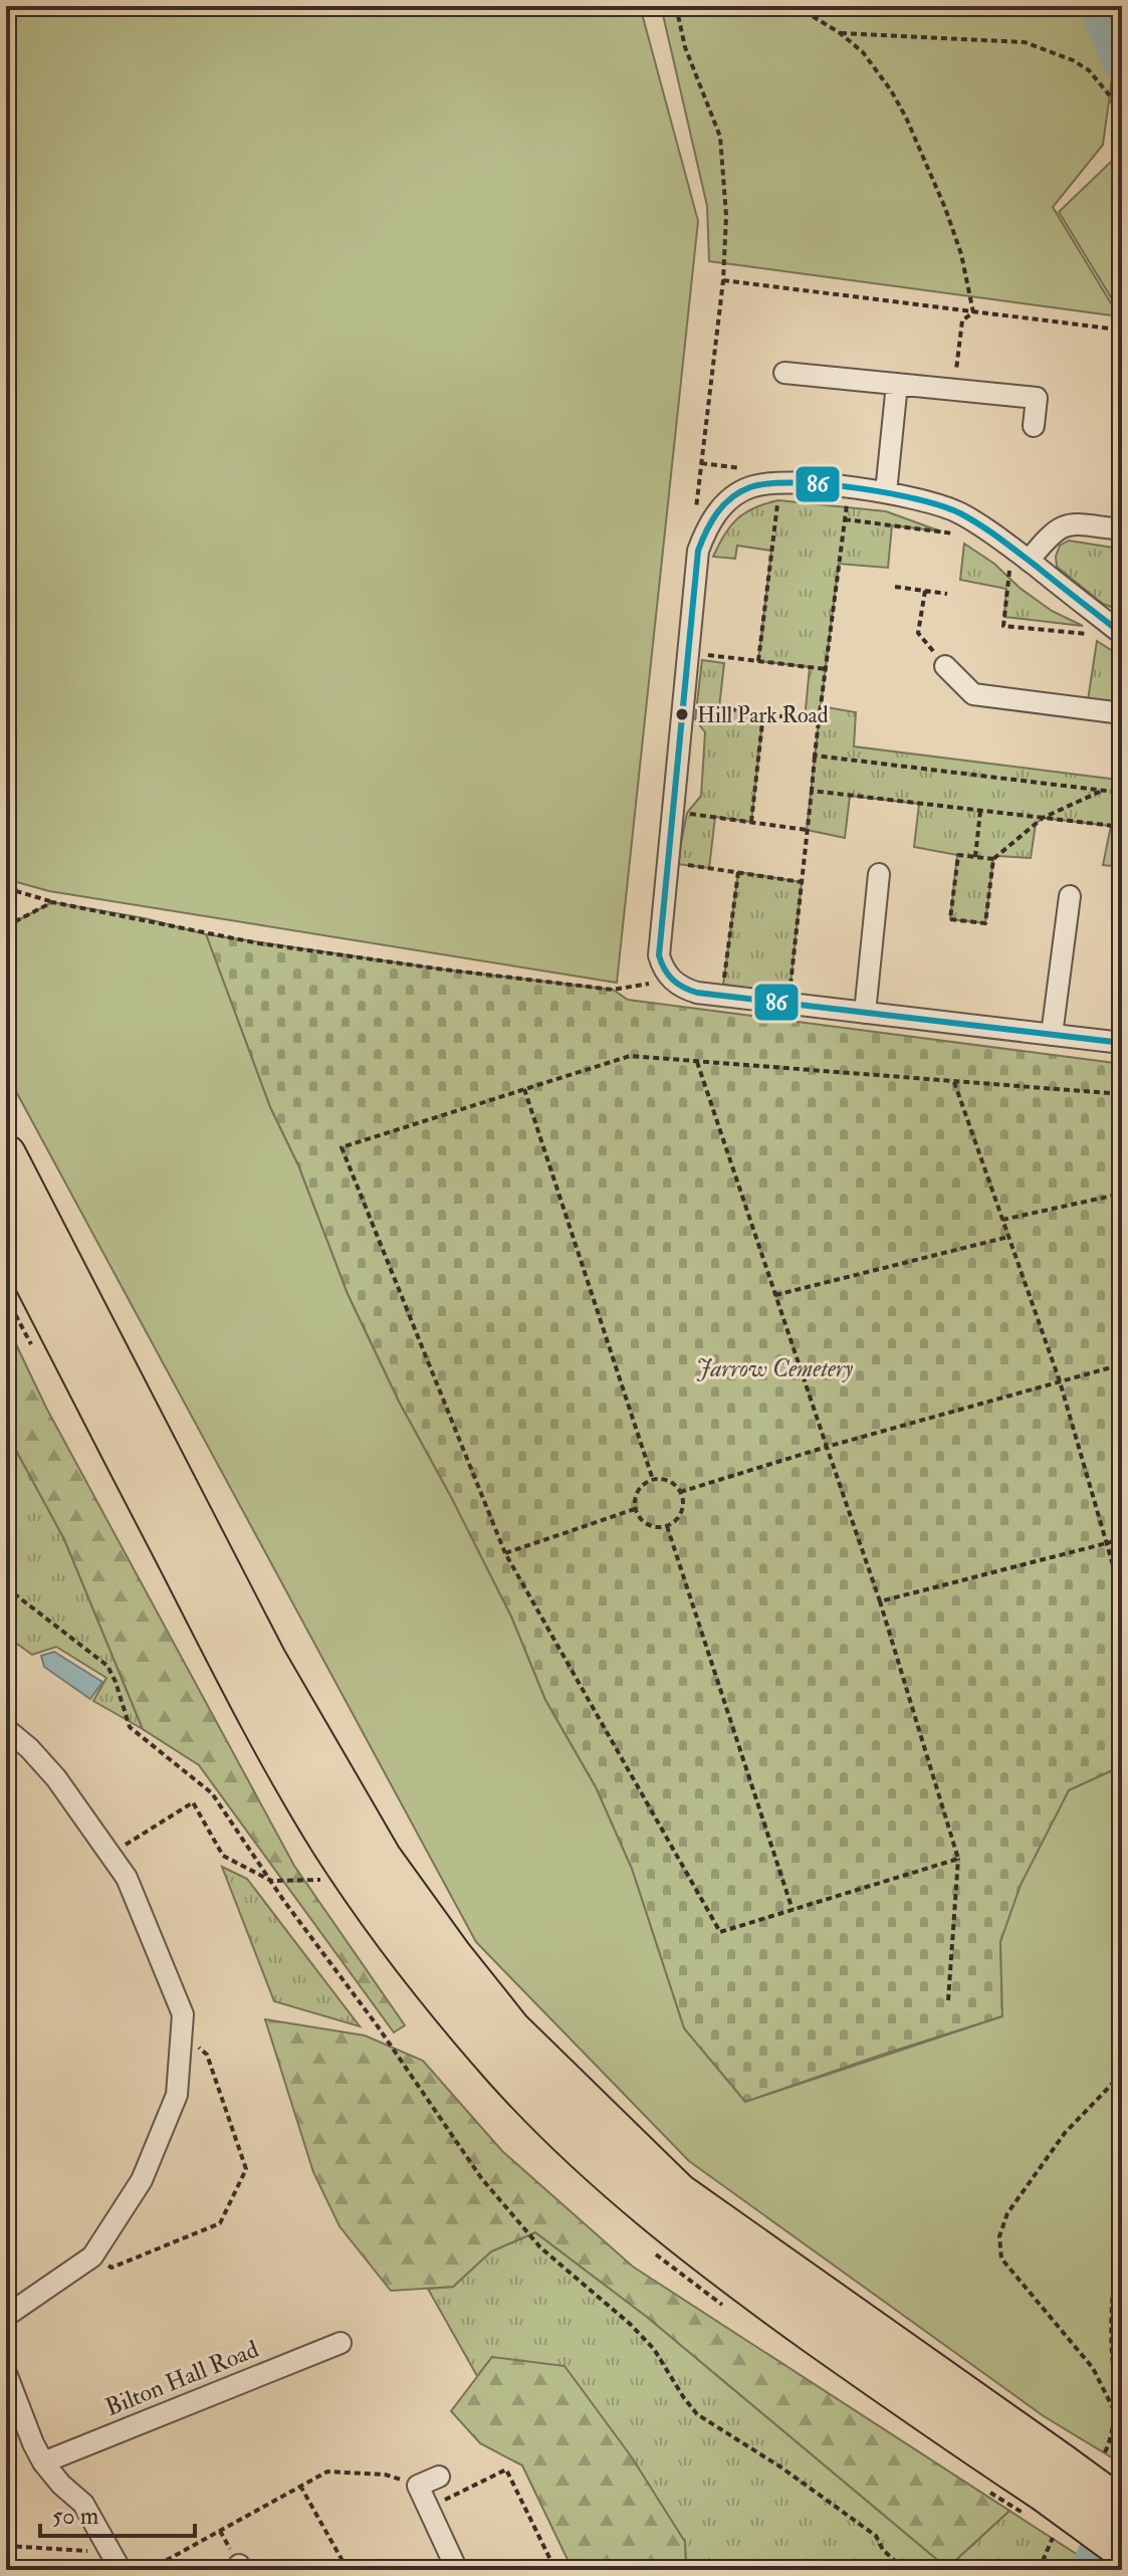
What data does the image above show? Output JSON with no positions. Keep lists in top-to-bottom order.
{
  "streets": {
    "street": ["Bilton Hall Road"]
  },
  "parks": ["Jarrow Cemetery"],
  "places": ["Hill Park Road"],
  "lines": ["transit line 86"],
  "scale_bar": "50 m"
}
